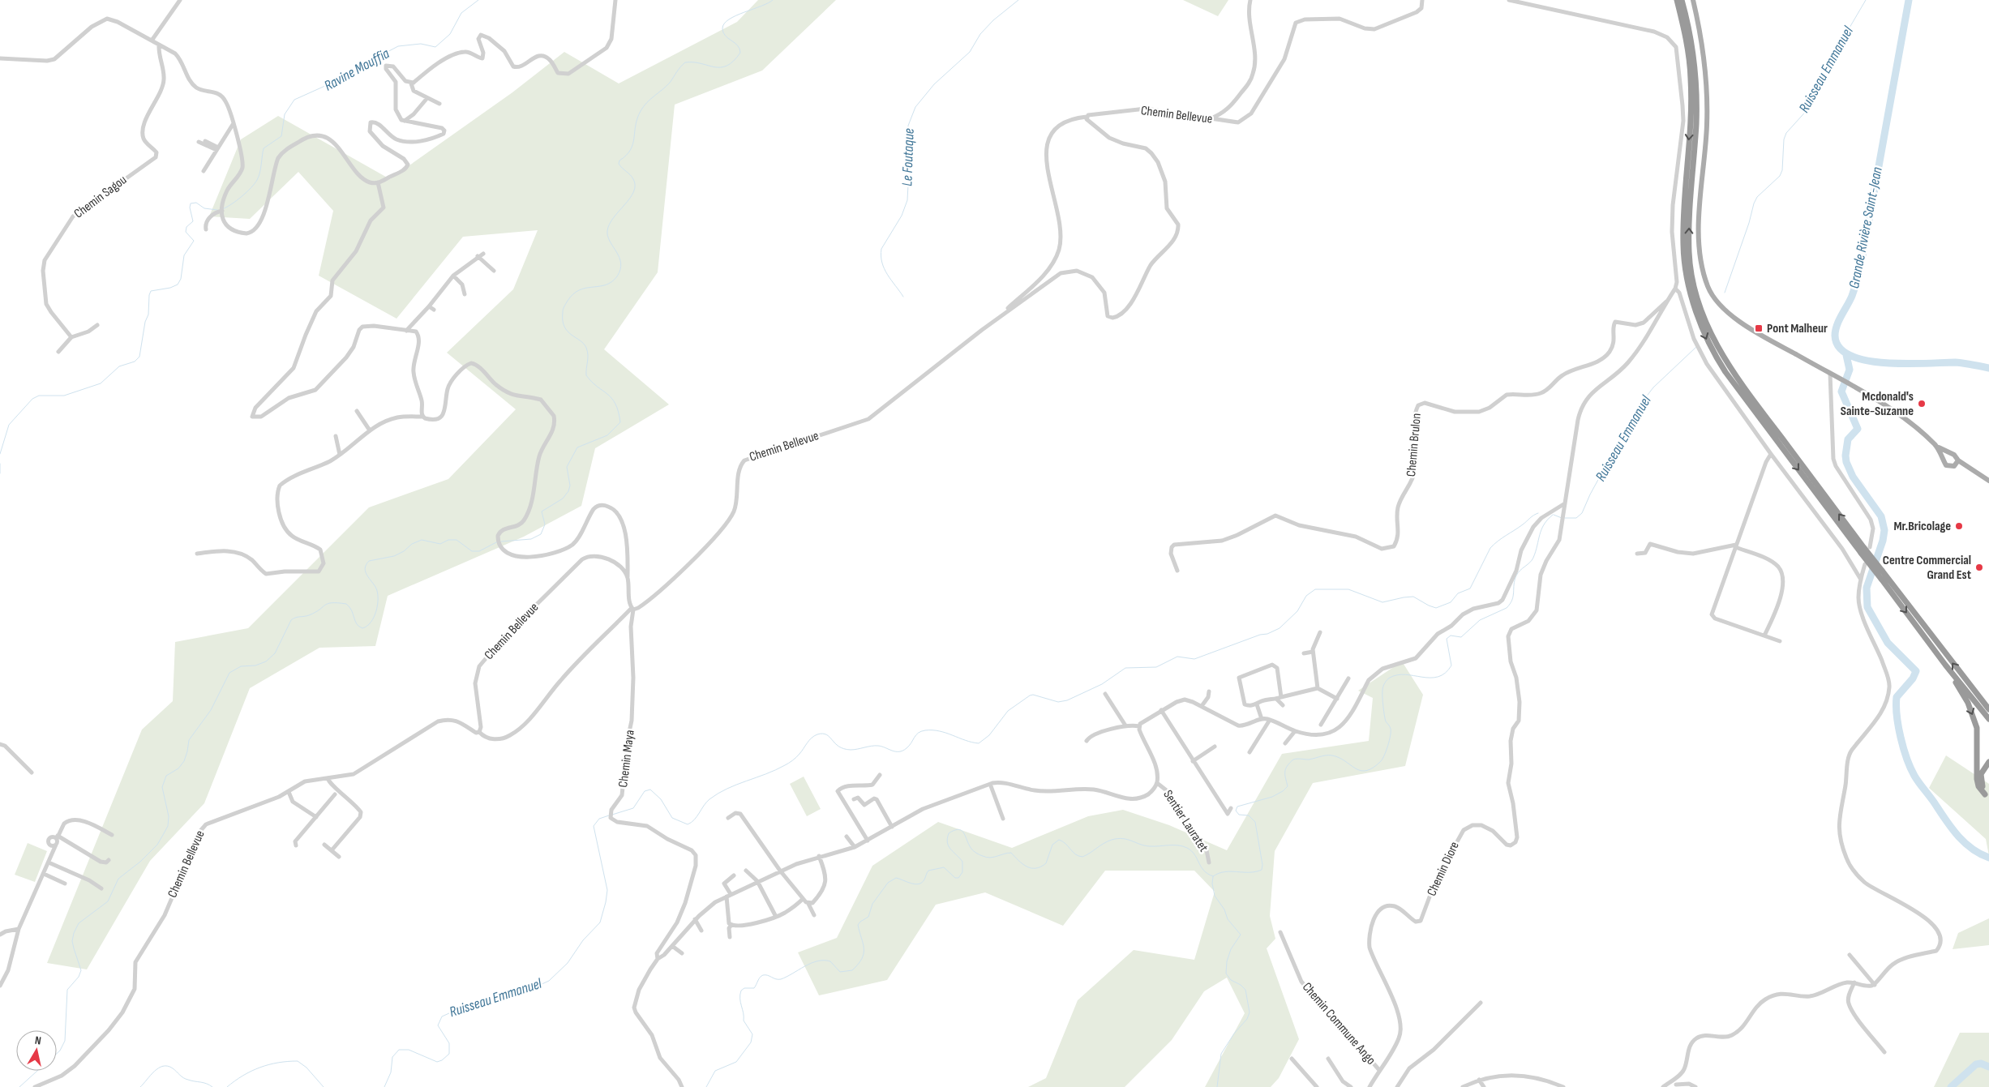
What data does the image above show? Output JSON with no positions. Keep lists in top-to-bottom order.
{
  "streets": {
    "street": [
      "Chemin Bellevue",
      "Chemin Sagou",
      "Chemin Brulon",
      "Chemin Maya",
      "Sentier Lauratet",
      "Chemin Diore",
      "Chemin Commune Ango"
    ]
  },
  "crossings": [
    ["Chemin Bellevue", "Chemin Maya"],
    ["Chemin Brulon", "Chemin Diore"],
    ["Chemin Diore", "Chemin Commune Ango"]
  ],
  "water": [
    "Ravine Mouffia",
    "Ruisseau Emmanuel",
    "Le Foutaque",
    "Grande Rivière Saint-Jean"
  ],
  "places": {
    "transit": ["Pont Malheur"],
    "other": ["Mcdonald's Sainte-Suzanne", "Mr.Bricolage", "Centre Commercial Grand Est"]
  },
  "north": "top"
}
